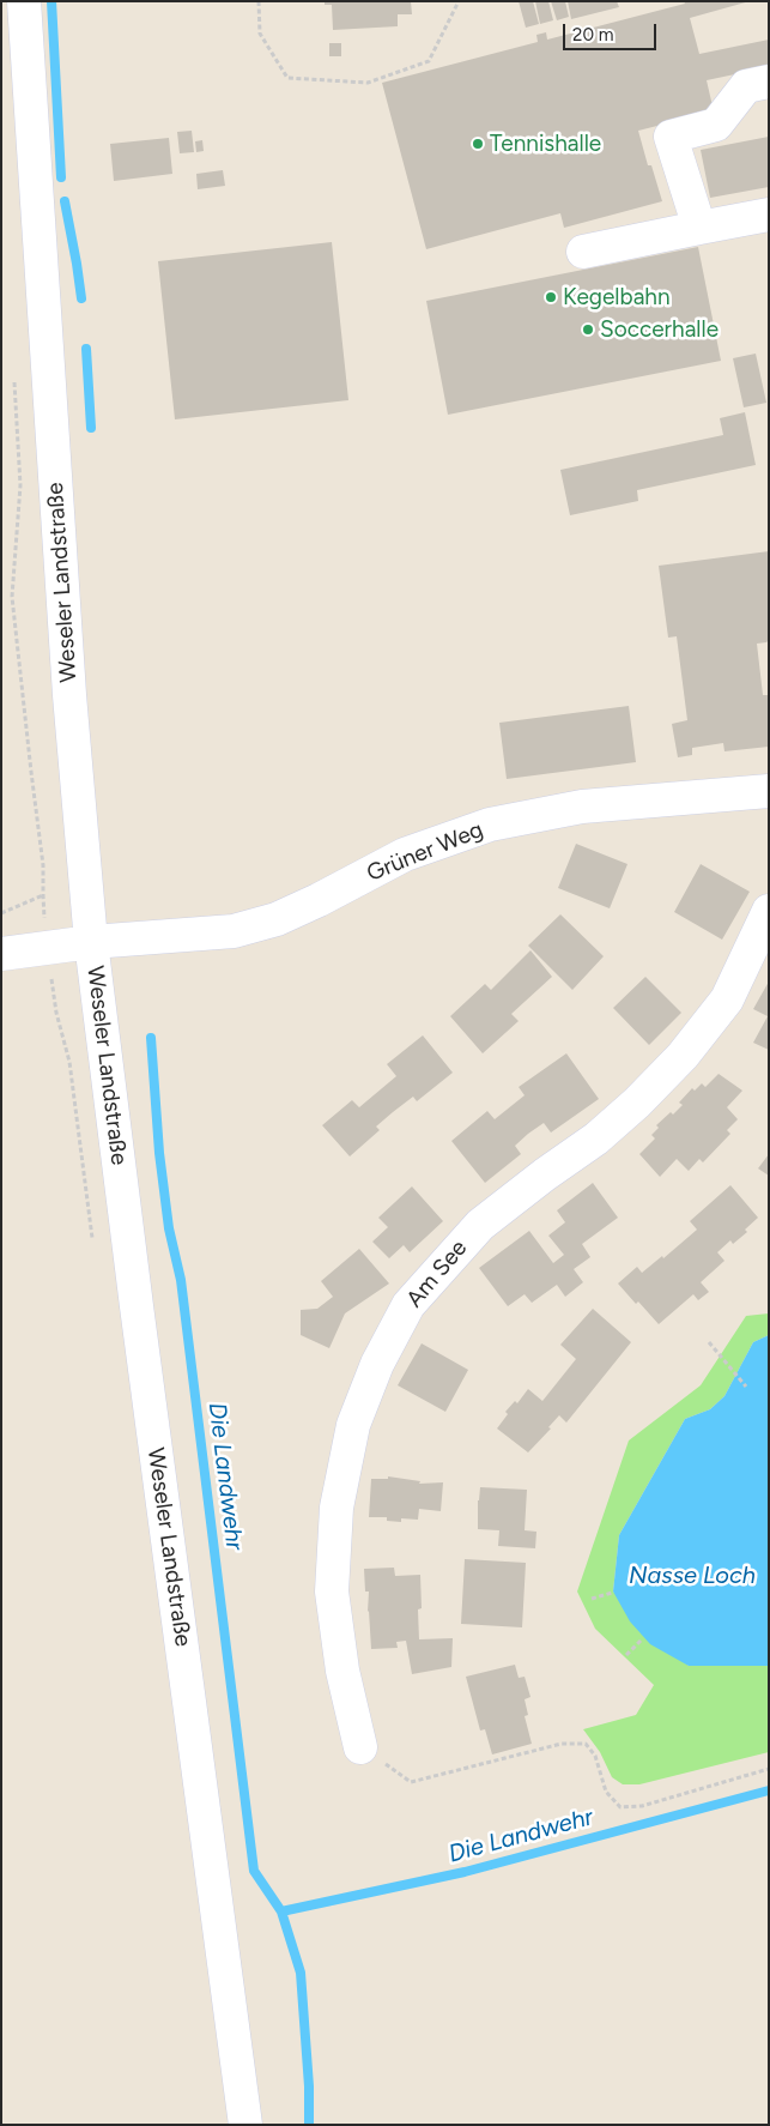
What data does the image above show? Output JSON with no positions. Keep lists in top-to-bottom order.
{
  "streets": {
    "street": ["Weseler Landstraße", "Grüner Weg", "Am See"]
  },
  "crossings": [
    ["Weseler Landstraße", "Grüner Weg"]
  ],
  "water": ["Die Landwehr", "Nasse Loch"],
  "places": ["Tennishalle", "Kegelbahn", "Soccerhalle"],
  "scale_bar": "20 m"
}
